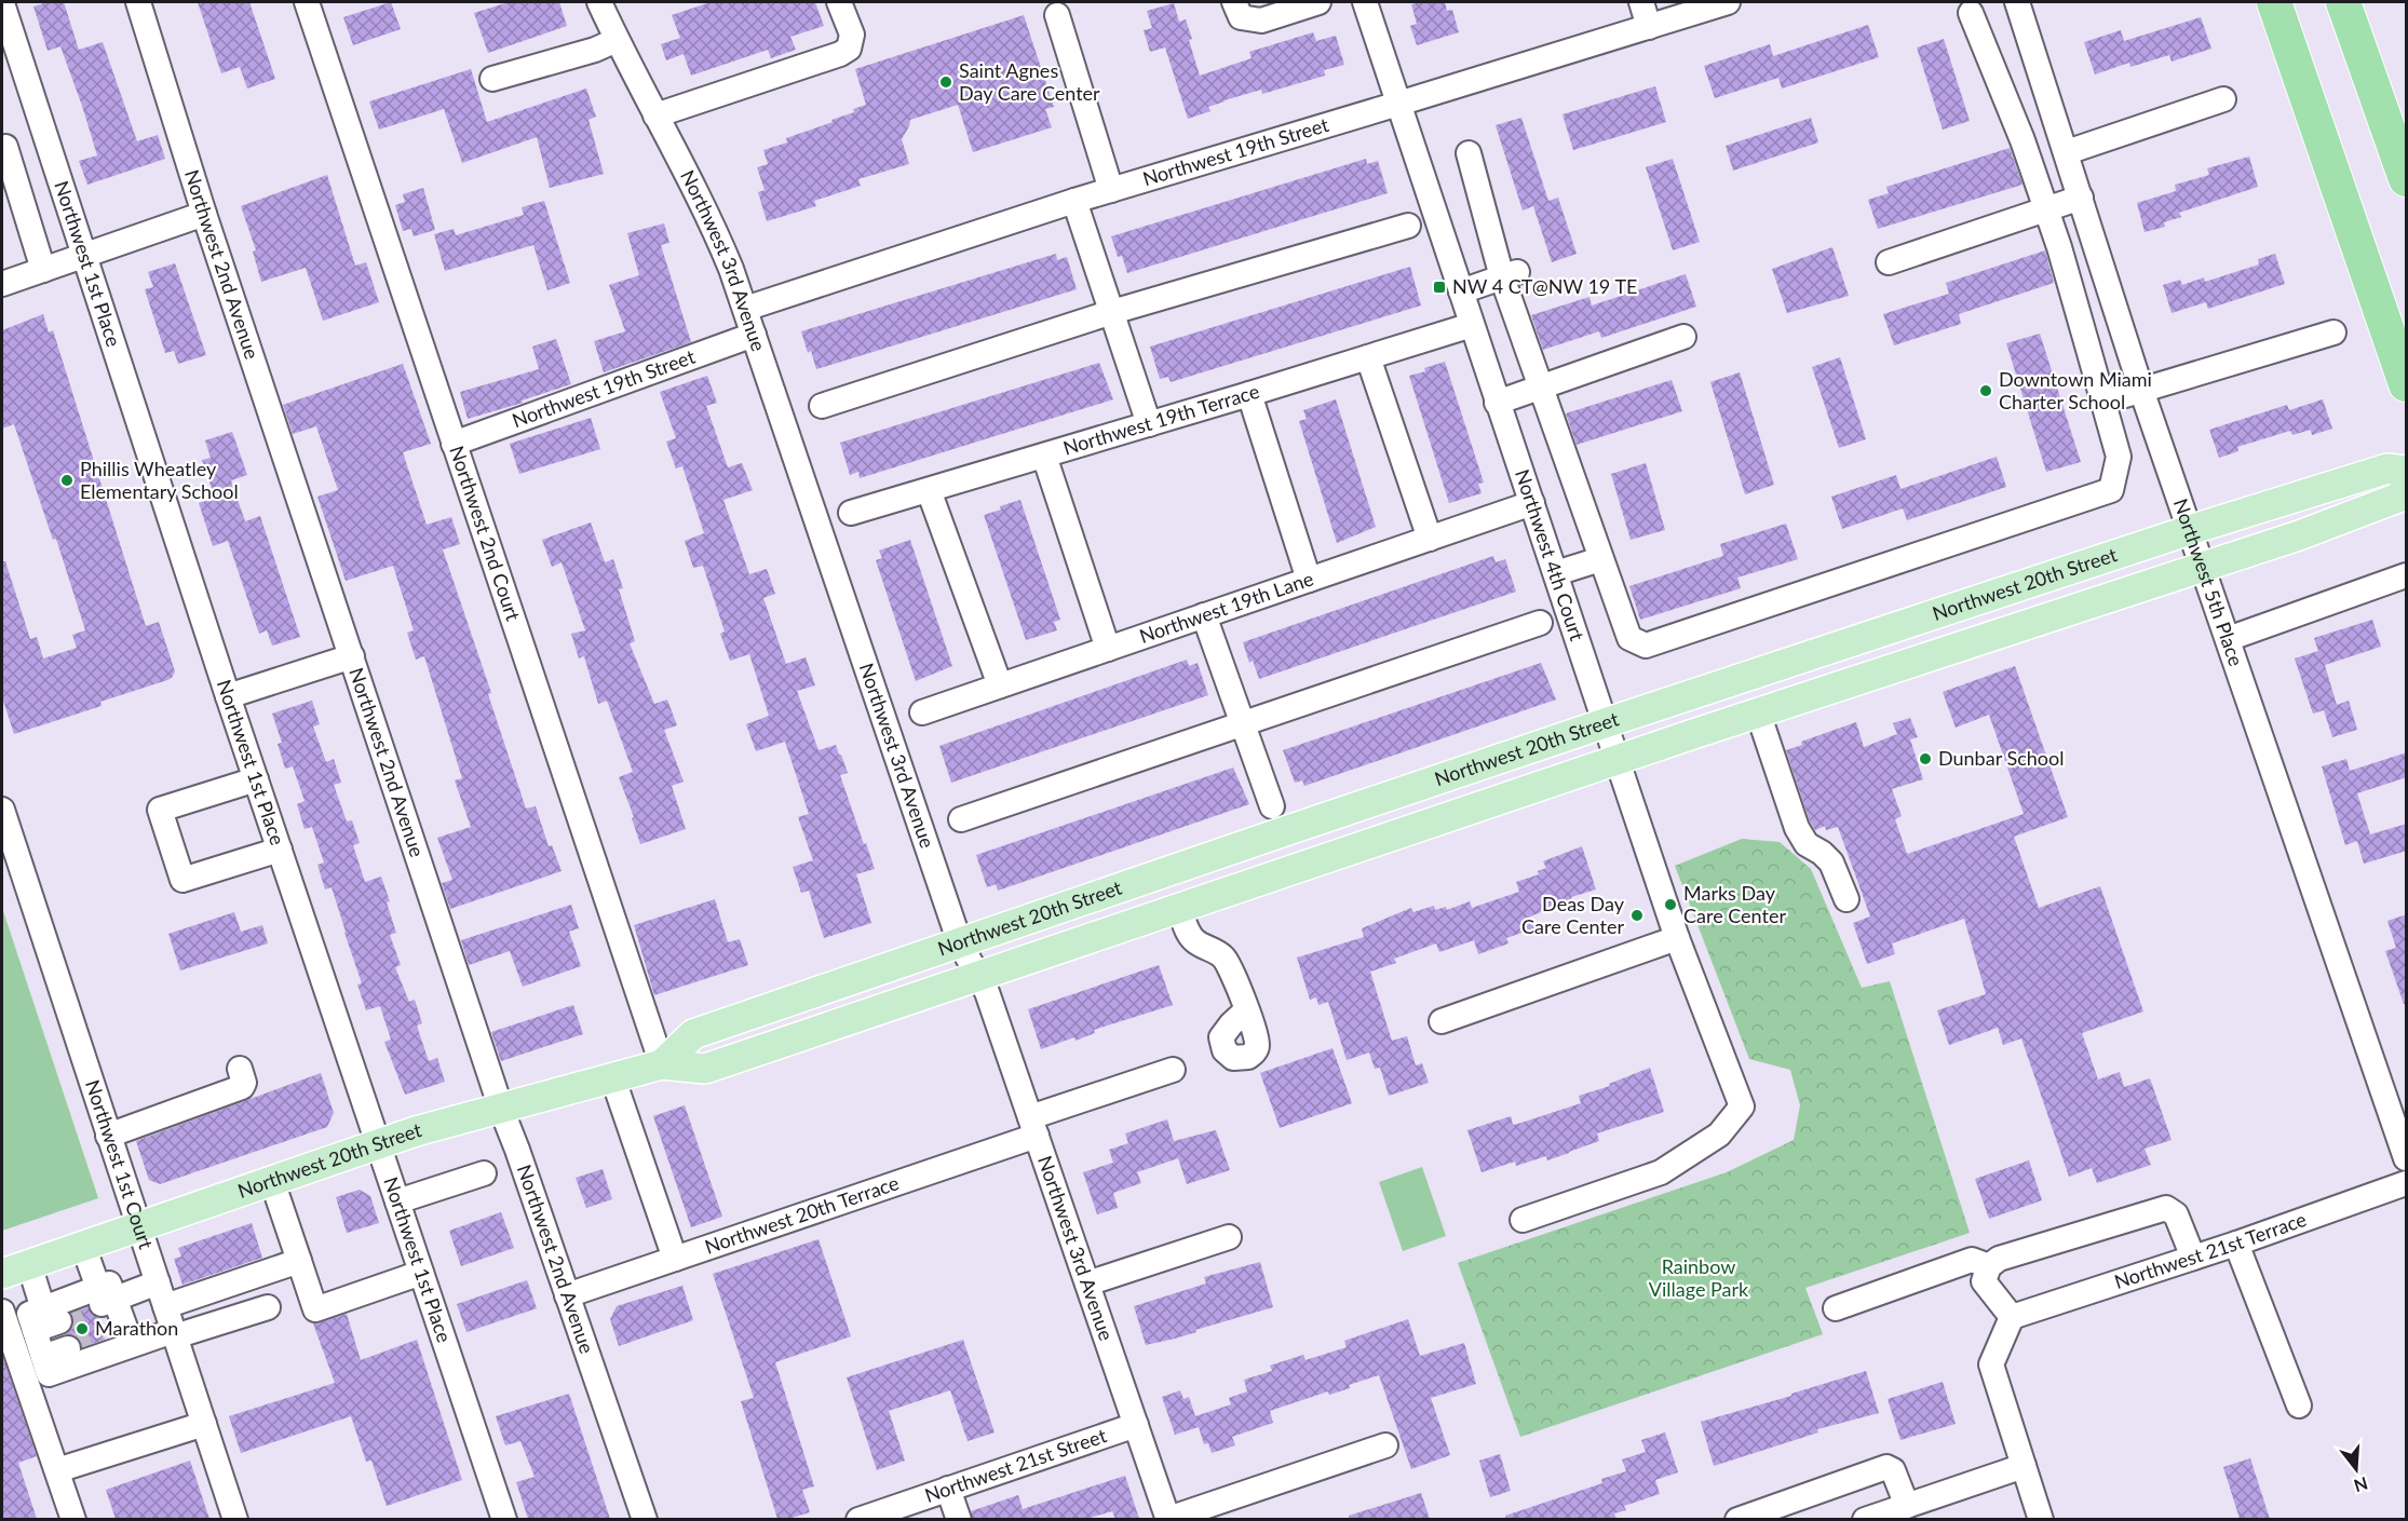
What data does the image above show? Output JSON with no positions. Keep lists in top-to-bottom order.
{
  "streets": {
    "main road": ["Northwest 20th Street"],
    "street": [
      "Northwest 19th Street",
      "Northwest 3rd Avenue",
      "Northwest 1st Place",
      "Northwest 2nd Avenue",
      "Northwest 19th Terrace",
      "Northwest 2nd Court",
      "Northwest 4th Court",
      "Northwest 5th Place",
      "Northwest 19th Lane",
      "Northwest 1st Court",
      "Northwest 20th Terrace",
      "Northwest 21st Terrace",
      "Northwest 21st Street"
    ]
  },
  "crossings": [
    ["Northwest 19th Street", "Northwest 3rd Avenue"],
    ["Northwest 19th Street", "Northwest 2nd Court"],
    ["Northwest 19th Street", "Northwest 4th Court"],
    ["Northwest 3rd Avenue", "Northwest 20th Street"],
    ["Northwest 3rd Avenue", "Northwest 20th Terrace"],
    ["Northwest 3rd Avenue", "Northwest 21st Street"],
    ["Northwest 1st Place", "Northwest 20th Street"],
    ["Northwest 2nd Avenue", "Northwest 20th Street"],
    ["Northwest 2nd Avenue", "Northwest 20th Terrace"],
    ["Northwest 19th Terrace", "Northwest 4th Court"],
    ["Northwest 2nd Court", "Northwest 20th Street"],
    ["Northwest 4th Court", "Northwest 20th Street"],
    ["Northwest 4th Court", "Northwest 19th Lane"],
    ["Northwest 5th Place", "Northwest 20th Street"],
    ["Northwest 20th Street", "Northwest 1st Court"]
  ],
  "parks": ["Rainbow Village Park"],
  "places": {
    "other": [
      "Saint Agnes Day Care Center",
      "Downtown Miami Charter School",
      "Phillis Wheatley Elementary School",
      "Dunbar School",
      "Marks Day Care Center",
      "Deas Day Care Center",
      "Marathon"
    ],
    "transit": ["NW 4 CT@NW 19 TE"]
  },
  "north": "bottom"
}
